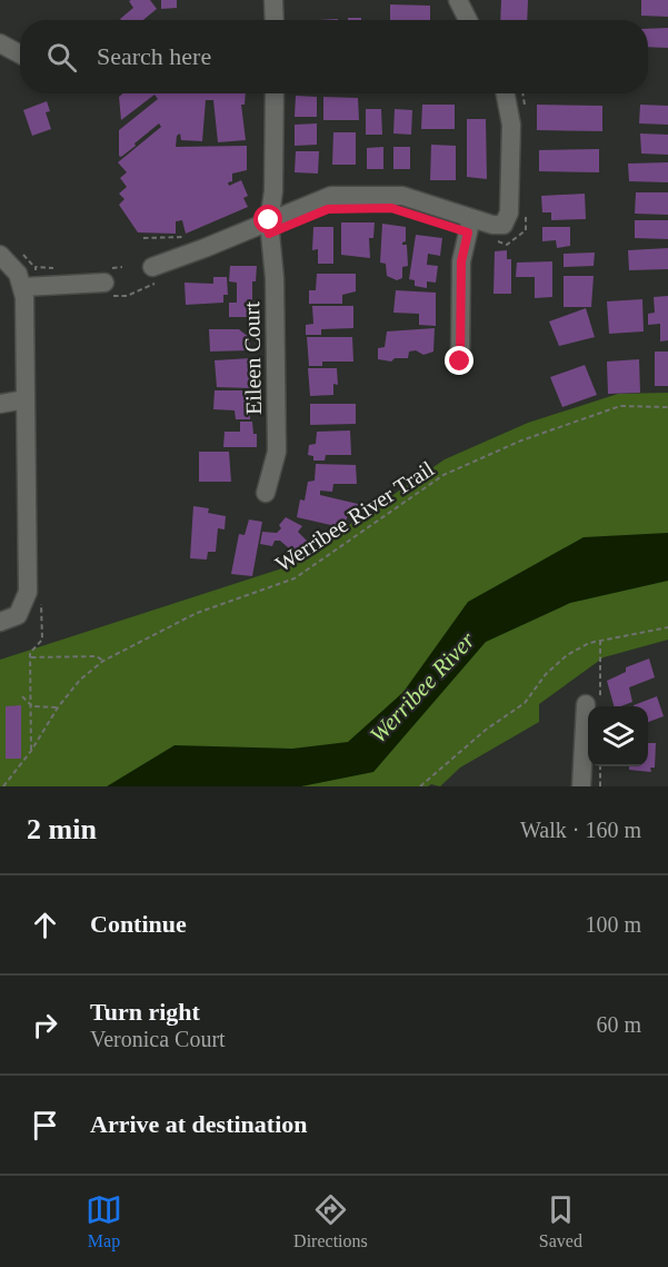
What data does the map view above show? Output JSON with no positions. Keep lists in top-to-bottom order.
{
  "streets": {
    "street": ["Eileen Court"],
    "path": ["Werribee River Trail"]
  },
  "water": ["Werribee River"],
  "page": {
    "search": "Search here",
    "heading": ["2 min", "Walk · 160 m"],
    "list": [
      ["Continue", "100 m"],
      ["Turn right", "Veronica Court", "60 m"],
      "Arrive at destination"
    ],
    "nav": ["Map", "Directions", "Saved"]
  }
}
